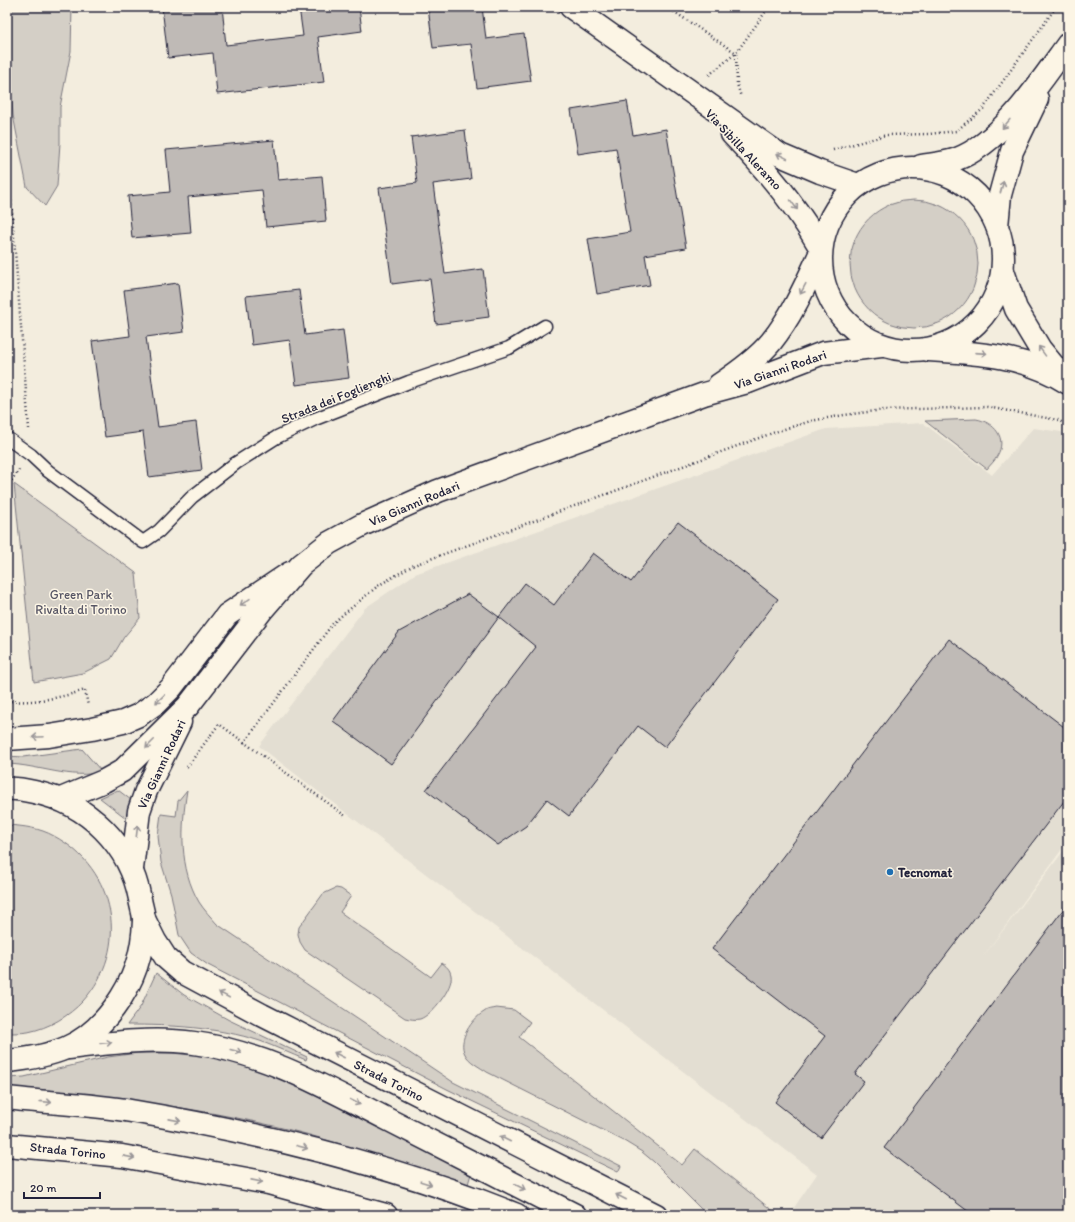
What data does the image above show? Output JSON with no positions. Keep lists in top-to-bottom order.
{
  "streets": {
    "street": ["Via Sibilla Aleramo", "Via Gianni Rodari", "Strada Torino"],
    "lane": ["Strada dei Foglienghi"]
  },
  "crossings": [
    ["Via Sibilla Aleramo", "Via Gianni Rodari"]
  ],
  "parks": ["Green Park Rivalta di Torino"],
  "places": ["Tecnomat"],
  "scale_bar": "20 m"
}
